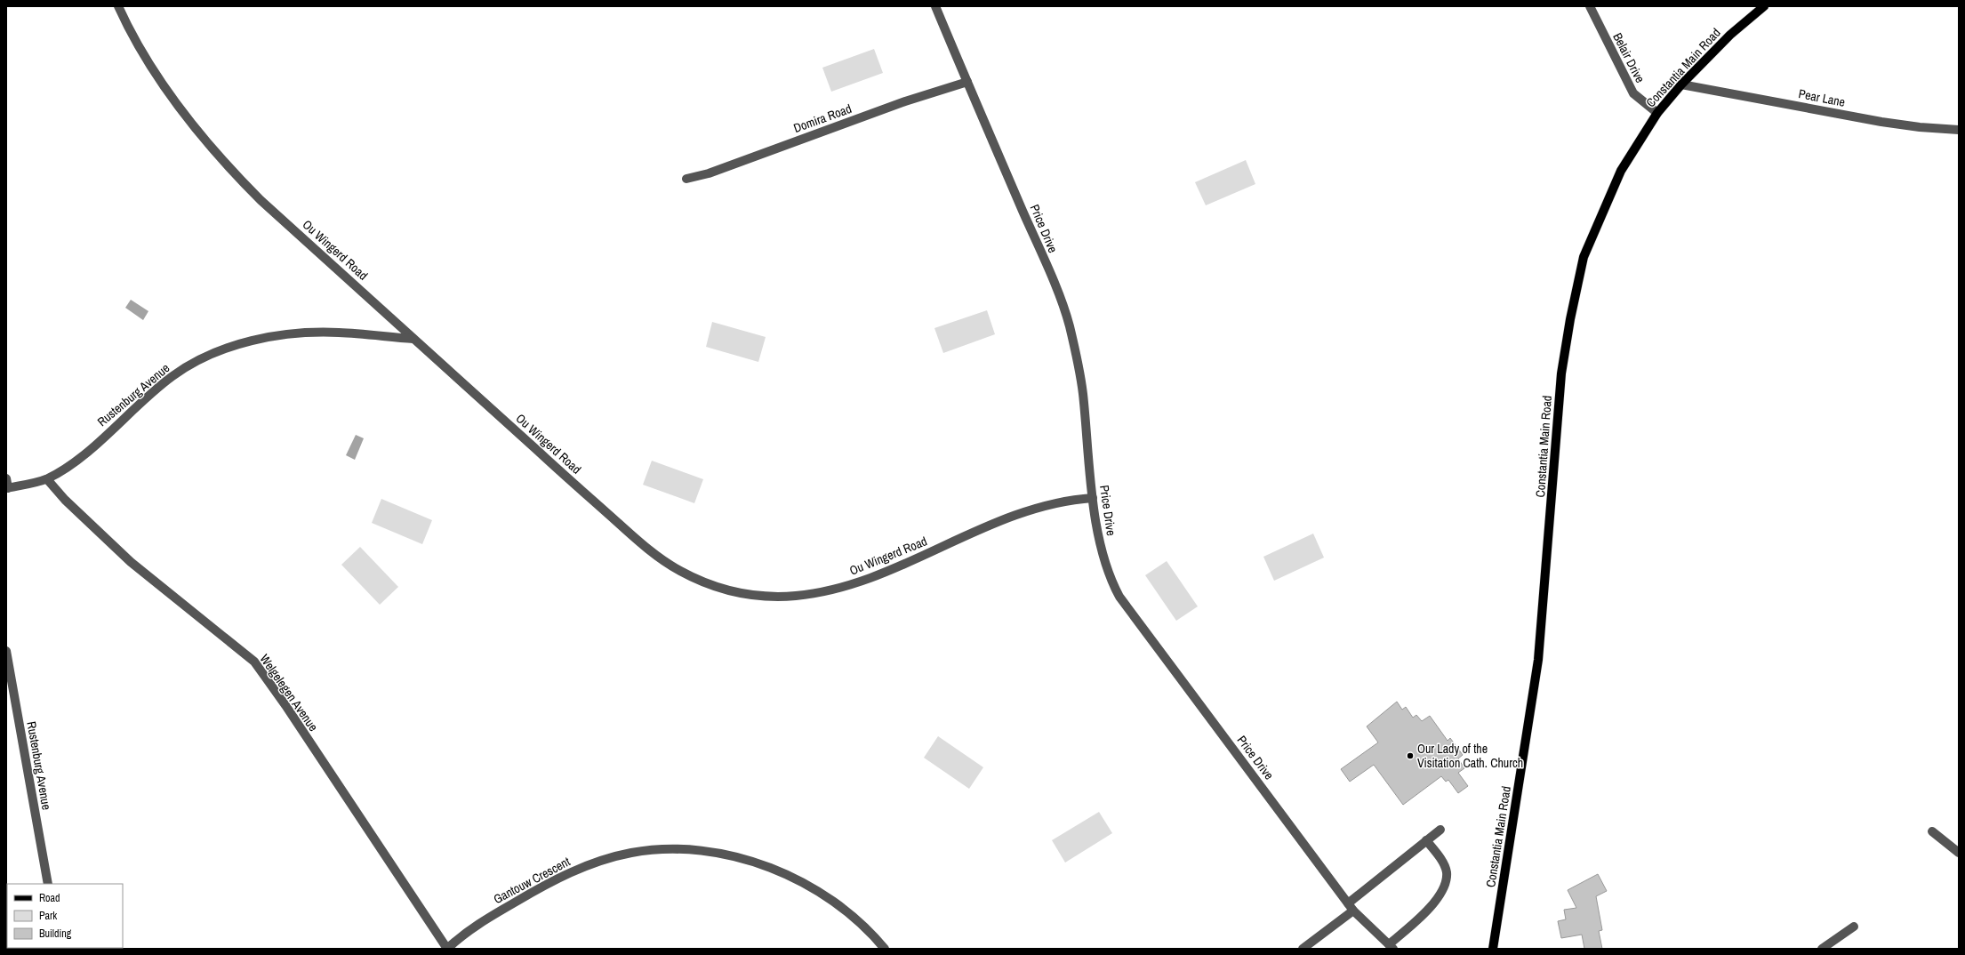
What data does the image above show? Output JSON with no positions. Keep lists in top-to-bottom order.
{
  "streets": {
    "main road": ["Constantia Main Road"],
    "street": [
      "Belair Drive",
      "Pear Lane",
      "Domira Road",
      "Price Drive",
      "Ou Wingerd Road",
      "Rustenburg Avenue",
      "Welgelegen Avenue",
      "Gantouw Crescent"
    ]
  },
  "crossings": [
    ["Belair Drive", "Constantia Main Road"],
    ["Constantia Main Road", "Pear Lane"],
    ["Domira Road", "Price Drive"],
    ["Price Drive", "Ou Wingerd Road"],
    ["Ou Wingerd Road", "Rustenburg Avenue"],
    ["Rustenburg Avenue", "Welgelegen Avenue"],
    ["Welgelegen Avenue", "Gantouw Crescent"]
  ],
  "places": ["Our Lady of the Visitation Cath. Church"],
  "legend": ["Road", "Park", "Building"]
}
